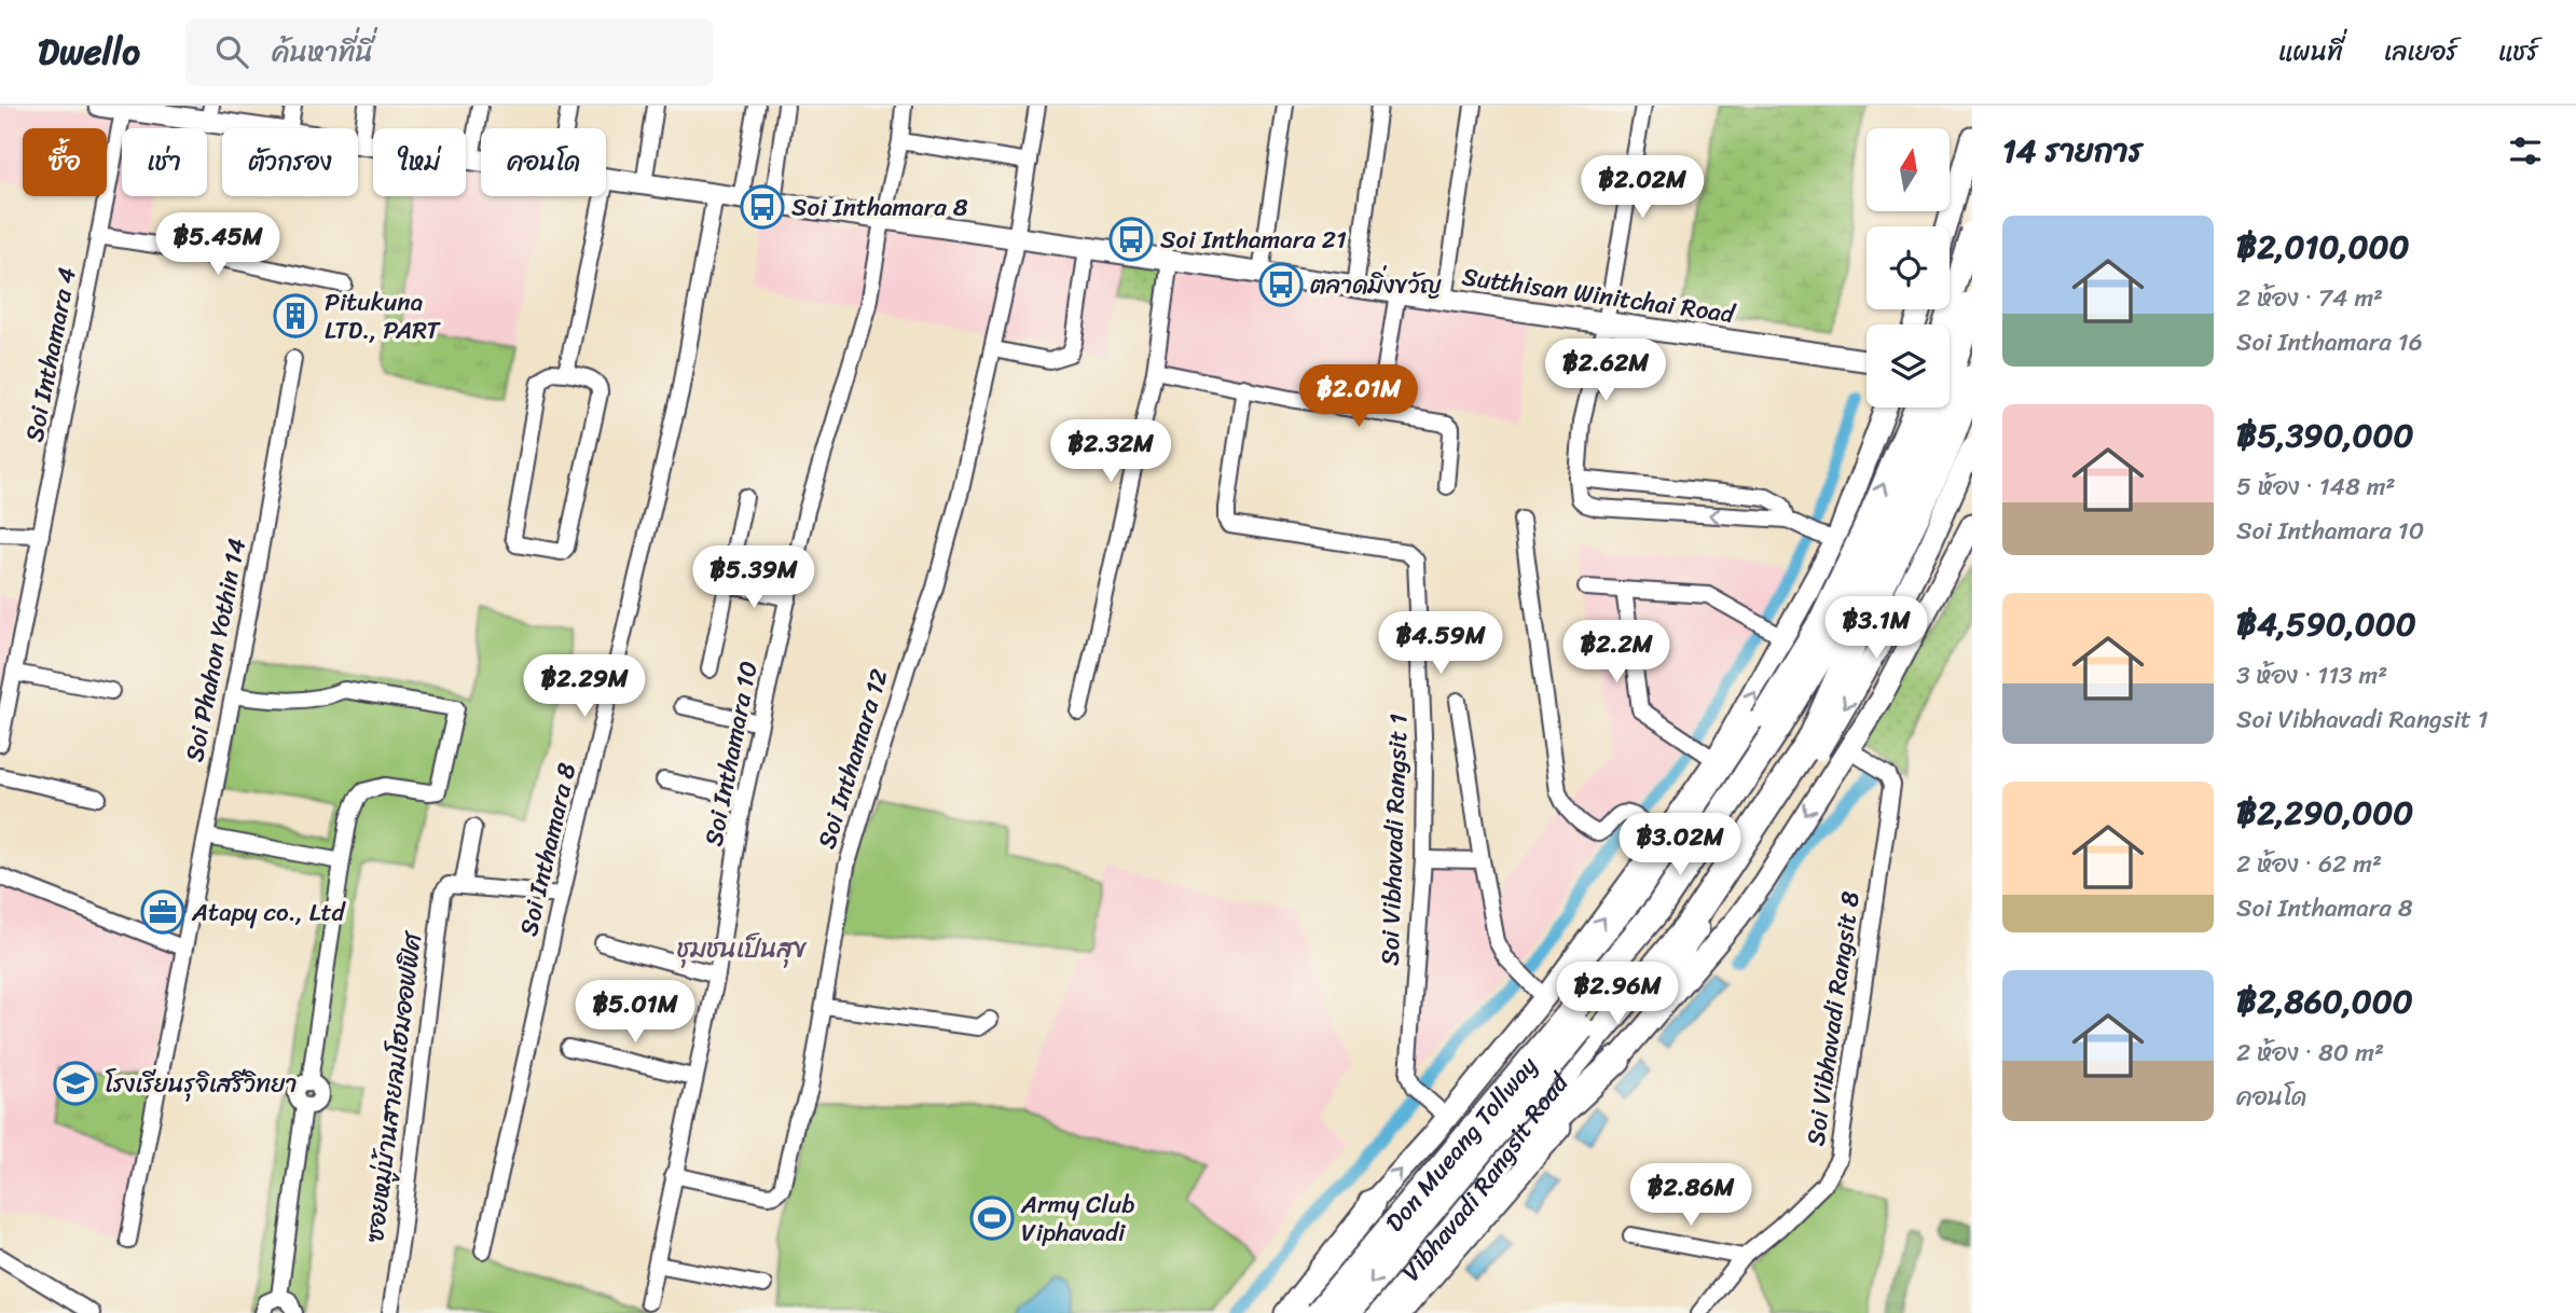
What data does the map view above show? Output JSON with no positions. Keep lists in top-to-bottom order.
{
  "streets": {
    "highway": ["Don Mueang Tollway", "Vibhavadi Rangsit Road"],
    "main road": ["Sutthisan Winitchai Road"],
    "street": [
      "Soi Inthamara 4",
      "Soi Phahon Yothin 14",
      "Soi Inthamara 10",
      "Soi Inthamara 12",
      "Soi Vibhavadi Rangsit 1",
      "Soi Inthamara 8",
      "Soi Vibhavadi Rangsit 8",
      "ซอยหมู่บ้านสายลมโฮมออฟฟิศ"
    ]
  },
  "crossings": [
    ["Sutthisan Winitchai Road", "Soi Inthamara 4"],
    ["Sutthisan Winitchai Road", "Soi Inthamara 10"],
    ["Sutthisan Winitchai Road", "Soi Inthamara 12"],
    ["Sutthisan Winitchai Road", "Soi Inthamara 8"],
    ["Soi Inthamara 10", "Soi Inthamara 12"],
    ["Soi Vibhavadi Rangsit 8", "Vibhavadi Rangsit Road"]
  ],
  "districts": ["ชุมชนเป็นสุข"],
  "places": {
    "bus stop": ["Soi Inthamara 8", "Soi Inthamara 21", "ตลาดมิ่งขวัญ"],
    "building": ["Pitukuna LTD., PART"],
    "office": ["Atapy co., Ltd"],
    "school or university": ["โรงเรียนรุจิเสรีวิทยา"],
    "sports": ["Army Club Viphavadi"]
  },
  "north": "top",
  "page": {
    "header": "Dwello",
    "search": "ค้นหาที่นี่",
    "nav": ["แผนที่", "เลเยอร์", "แชร์"],
    "heading": "14 รายการ",
    "chip": [
      "ซื้อ",
      "เช่า",
      "ตัวกรอง",
      "ใหม่",
      "คอนโด"
    ],
    "price": [
      "฿2.02M",
      "฿5.45M",
      "฿2.62M",
      "฿2.01M",
      "฿2.32M",
      "฿5.39M",
      "฿3.1M",
      "฿4.59M",
      "฿2.2M",
      "฿2.29M",
      "฿3.02M",
      "฿2.96M",
      "฿5.01M",
      "฿2.86M"
    ],
    "list": [
      {
        "name": "฿2,010,000",
        "note": "2 ห้อง · 74 m² · Soi Inthamara 16"
      },
      {
        "name": "฿5,390,000",
        "note": "5 ห้อง · 148 m² · Soi Inthamara 10"
      },
      {
        "name": "฿4,590,000",
        "note": "3 ห้อง · 113 m² · Soi Vibhavadi Rangsit 1"
      },
      {
        "name": "฿2,290,000",
        "note": "2 ห้อง · 62 m² · Soi Inthamara 8"
      },
      {
        "name": "฿2,860,000",
        "note": "2 ห้อง · 80 m² · คอนโด"
      }
    ]
  }
}
